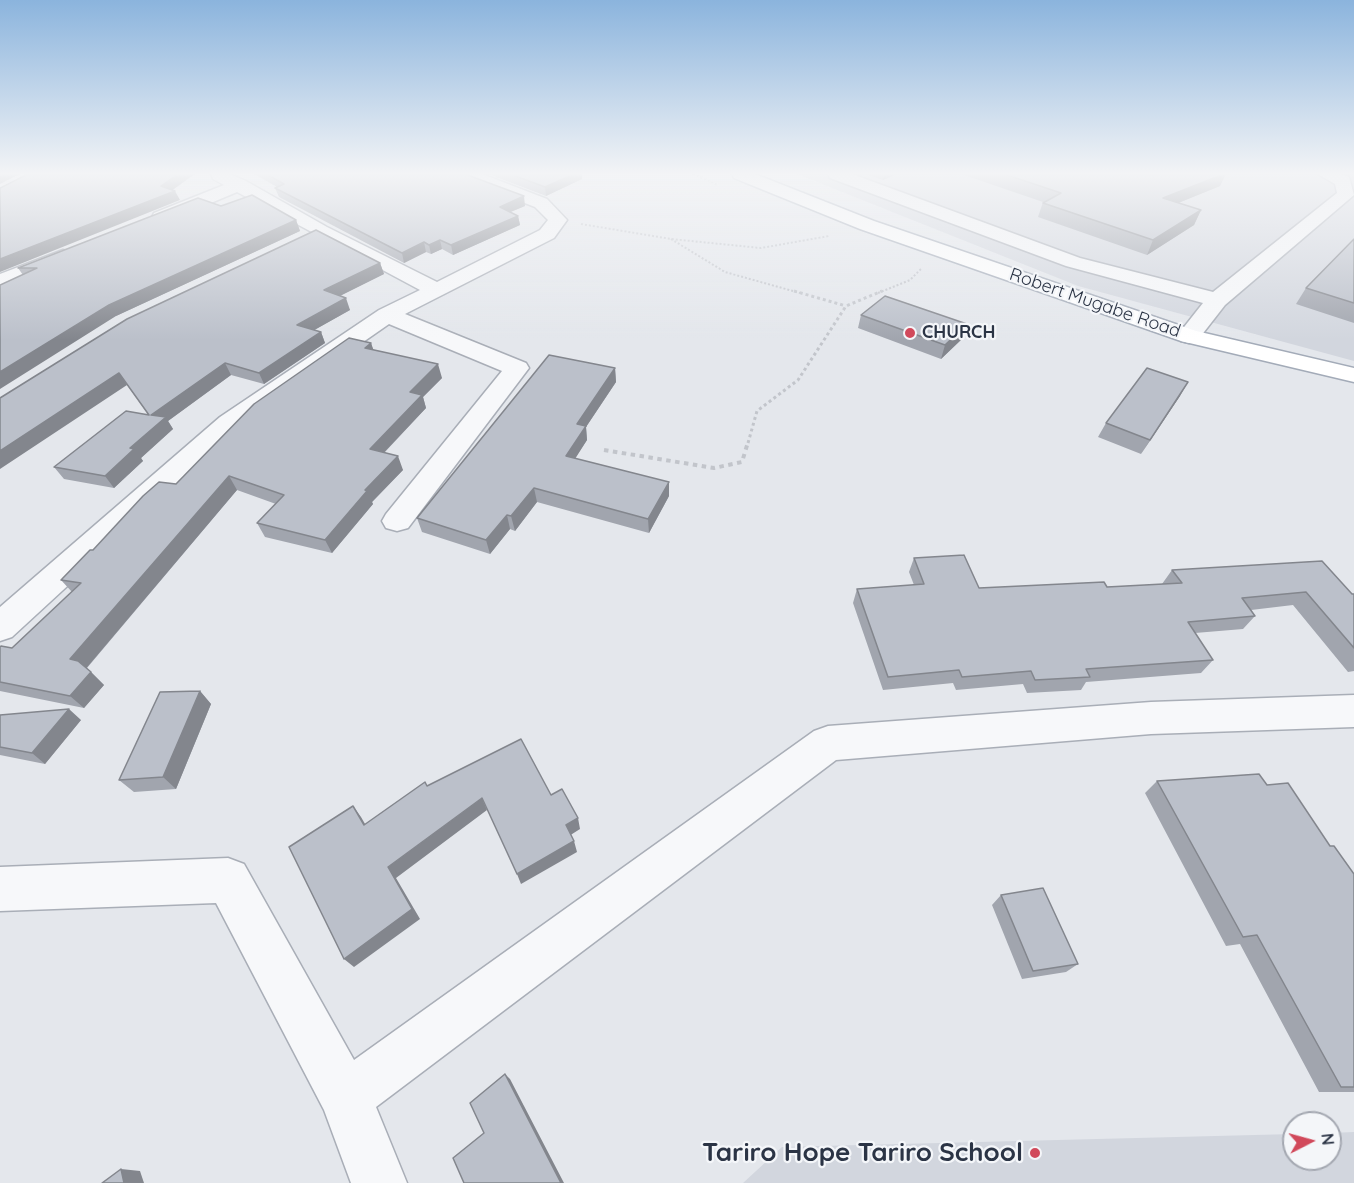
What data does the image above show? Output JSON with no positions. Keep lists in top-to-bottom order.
{
  "streets": {
    "main road": ["Robert Mugabe Road"]
  },
  "places": ["CHURCH", "Tariro Hope Tariro School"],
  "north": "right"
}
